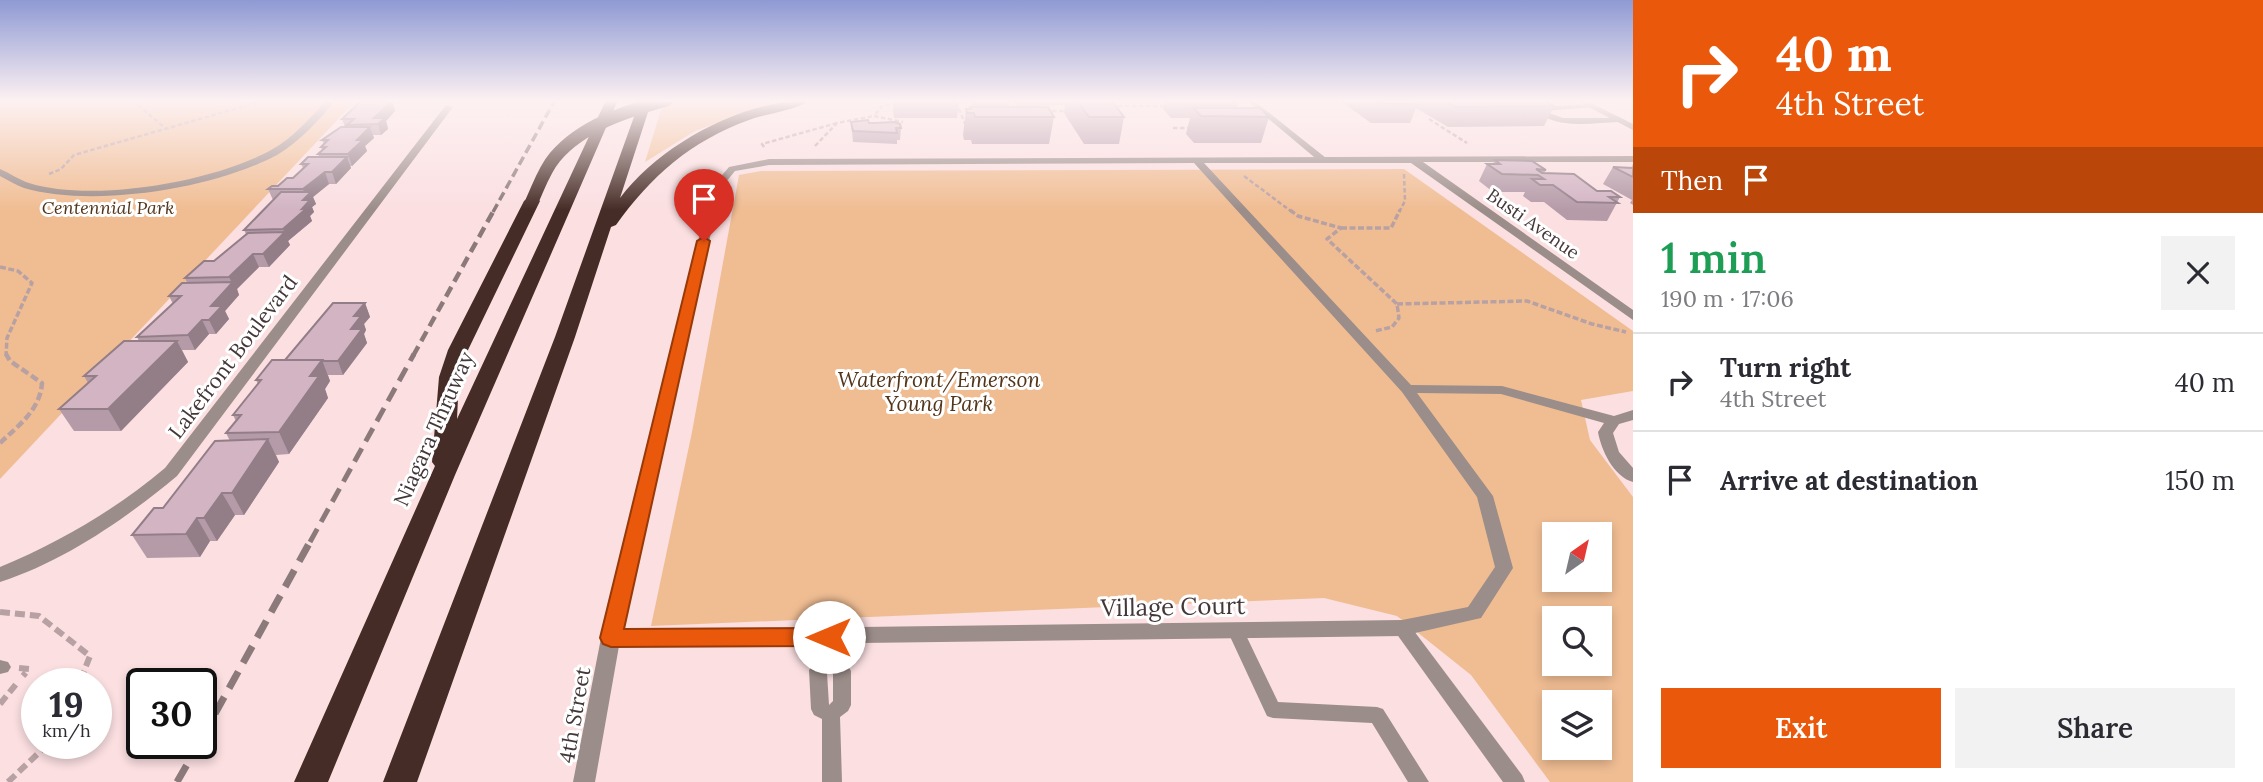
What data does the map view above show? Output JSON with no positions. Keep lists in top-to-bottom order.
{
  "streets": {
    "highway": ["Niagara Thruway"],
    "street": [
      "Busti Avenue",
      "Lakefront Boulevard",
      "Village Court",
      "4th Street"
    ]
  },
  "crossings": [
    ["Village Court", "4th Street"]
  ],
  "parks": ["Centennial Park", "Waterfront/Emerson Young Park"],
  "north": "top right",
  "page": {
    "turn": ["40 m", "4th Street"],
    "then": "Then",
    "heading": ["1 min", "190 m · 17:06"],
    "list": [
      {
        "name": "Turn right",
        "note": "4th Street",
        "value": "40 m"
      },
      {
        "name": "Arrive at destination",
        "value": "150 m"
      }
    ],
    "speed": "19 km/h",
    "limit": "30",
    "buttons": ["Exit", "Share"]
  }
}
